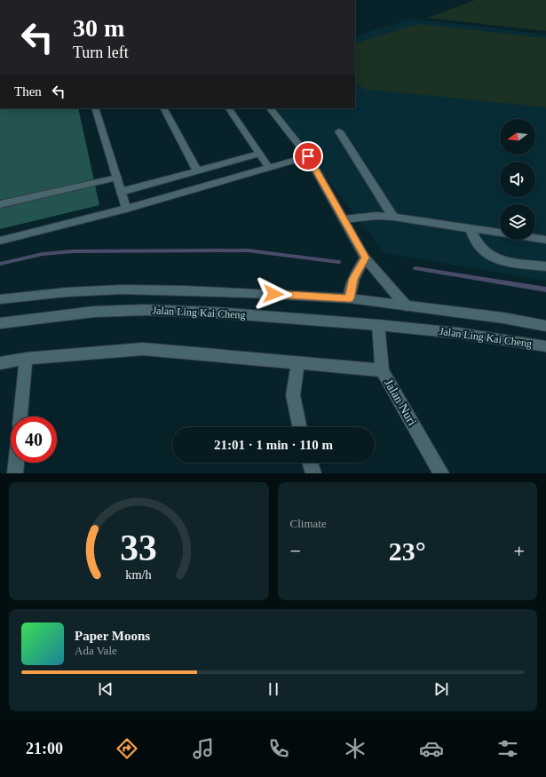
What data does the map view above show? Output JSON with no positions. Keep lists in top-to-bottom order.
{
  "streets": {
    "street": ["Jalan Ling Kai Cheng", "Jalan Nuri"]
  },
  "crossings": [
    ["Jalan Ling Kai Cheng", "Jalan Nuri"]
  ],
  "north": "left",
  "page": {
    "turn": ["30 m", "Turn left"],
    "then": "Then",
    "limit": "40",
    "trip": "21:01 · 1 min · 110 m",
    "tile": "Climate",
    "heat": ["−", "23°", "+"],
    "song": ["Paper Moons", "Ada Vale"],
    "tabs": "21:00",
    "gauge": ["33", "km/h"]
  }
}
